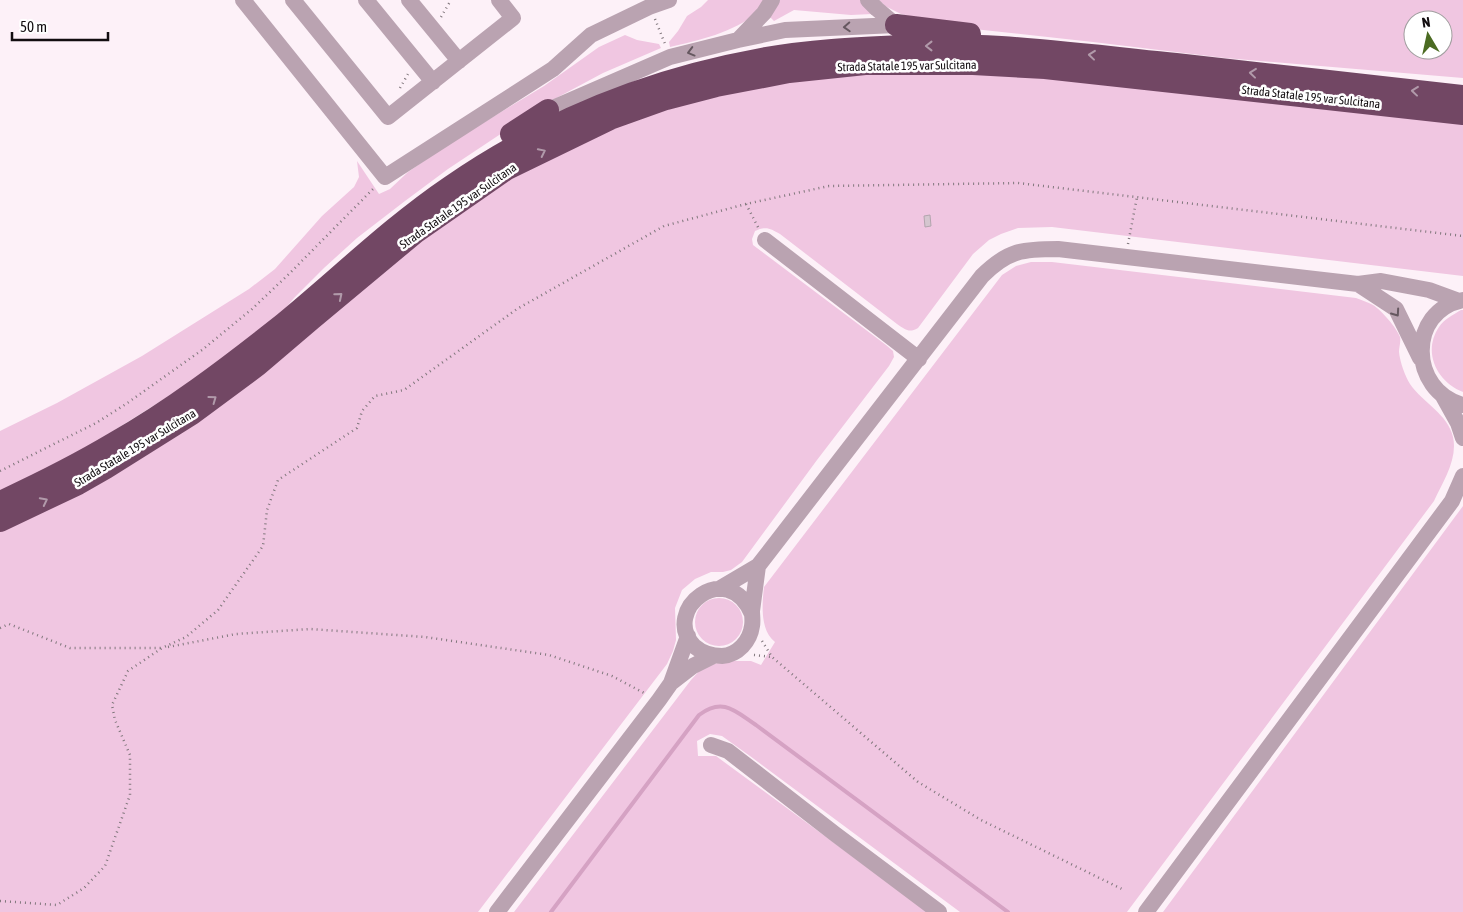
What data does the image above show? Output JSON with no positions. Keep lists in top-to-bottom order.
{
  "streets": {
    "highway": ["Strada Statale 195 var Sulcitana"]
  },
  "scale_bar": "50 m",
  "north": "top"
}
